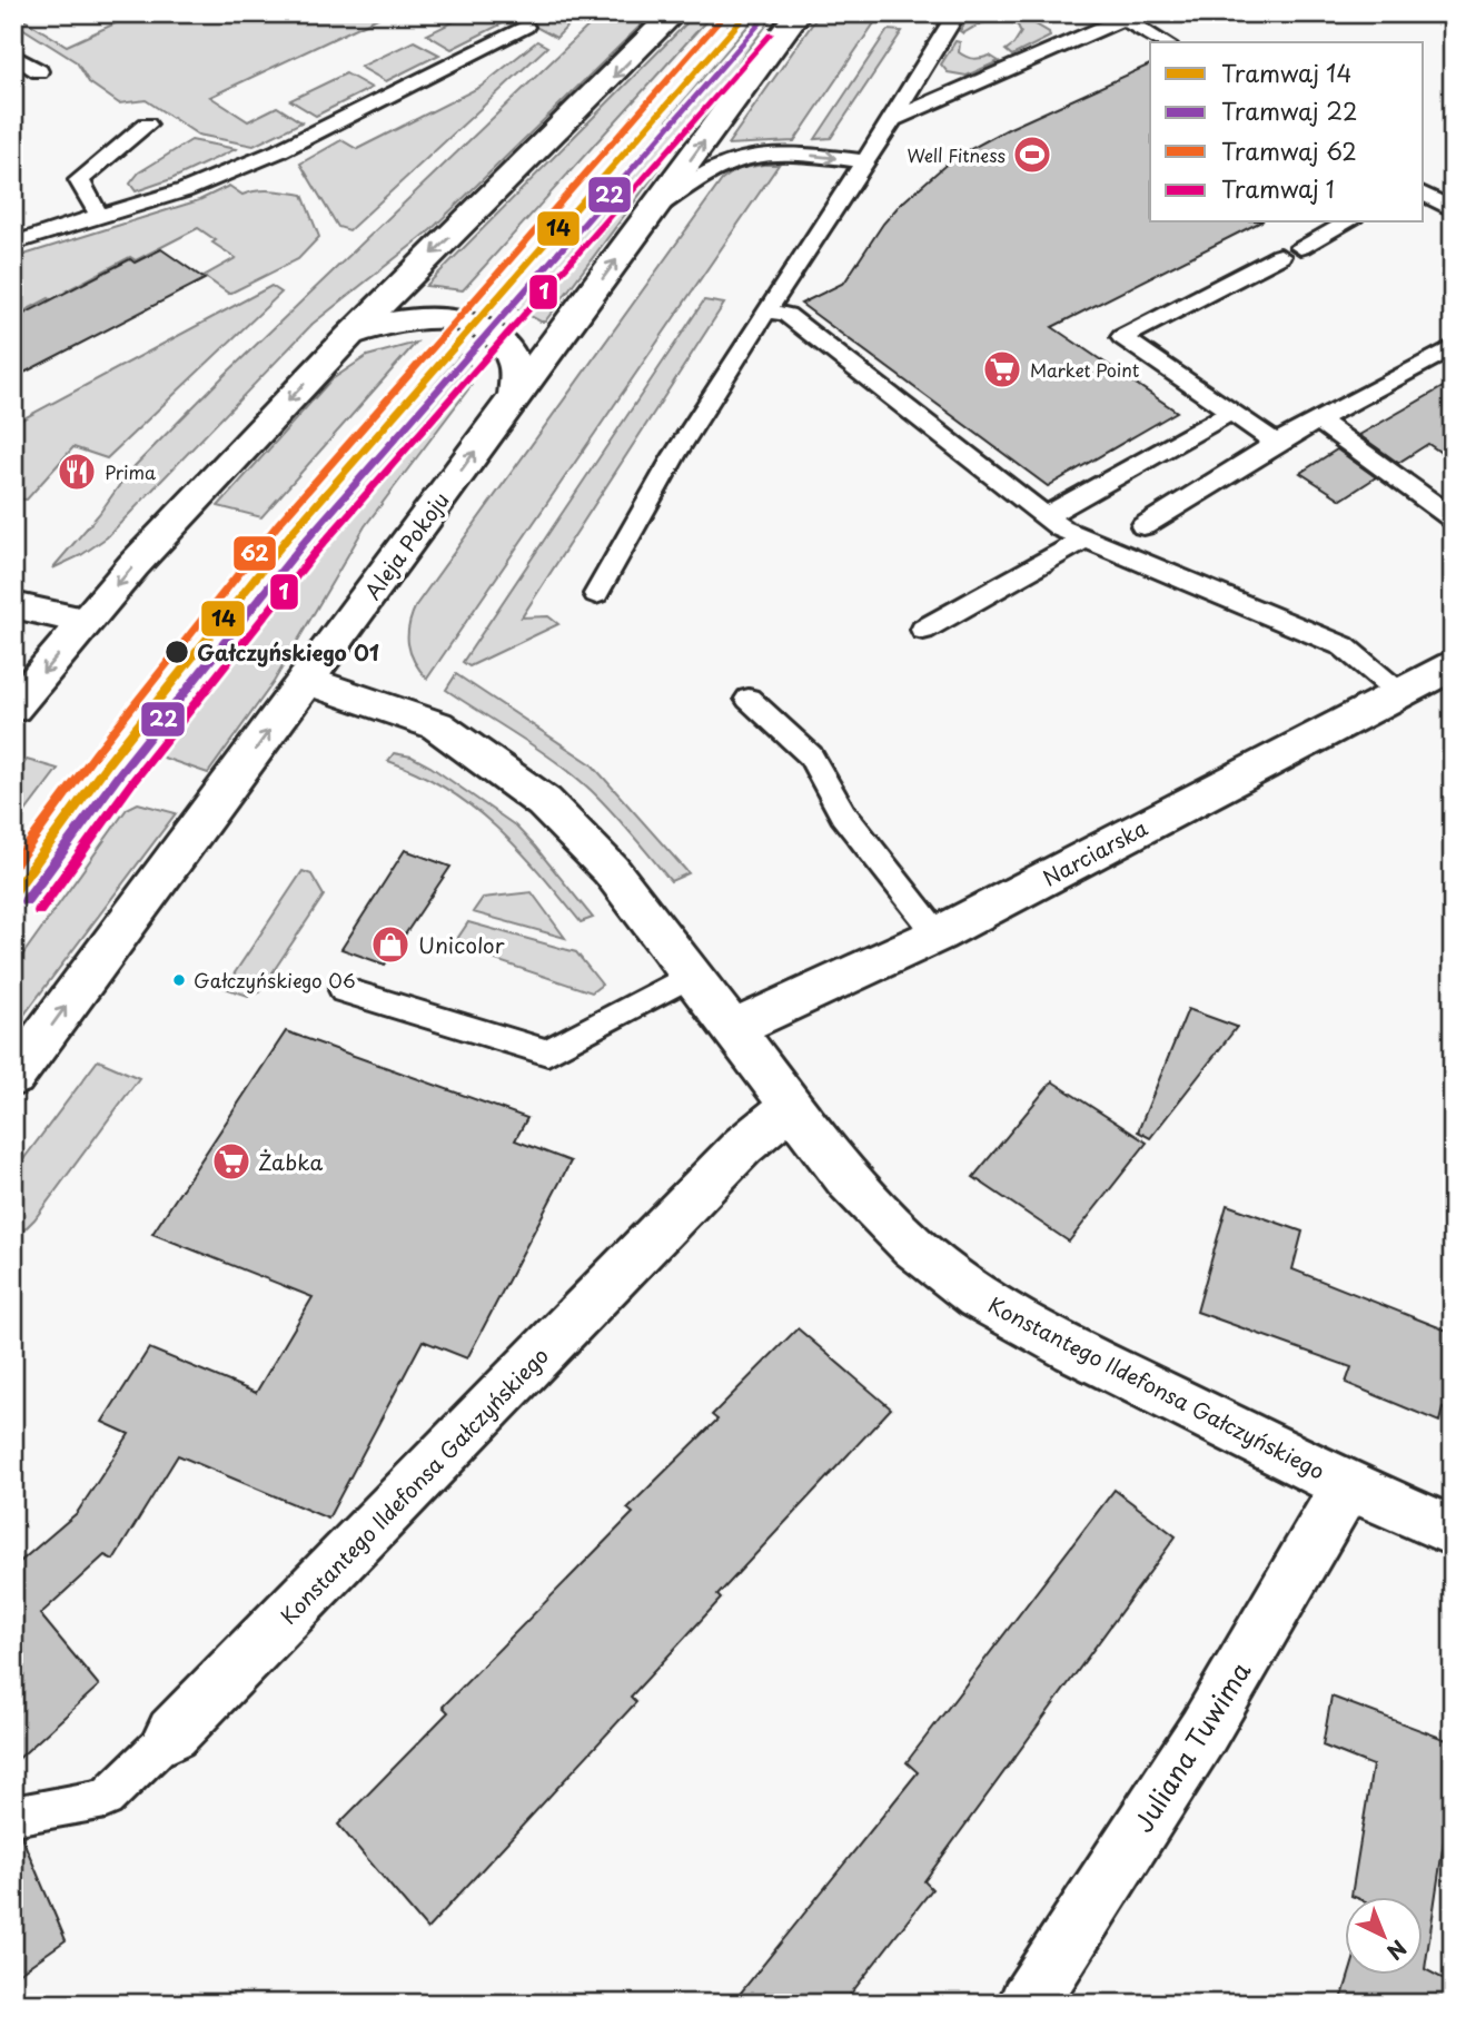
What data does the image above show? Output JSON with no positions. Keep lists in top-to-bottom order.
{
  "streets": {
    "main road": [
      "Aleja Pokoju",
      "Narciarska",
      "Konstantego Ildefonsa Gałczyńskiego",
      "Juliana Tuwima"
    ]
  },
  "crossings": [
    ["Aleja Pokoju", "Konstantego Ildefonsa Gałczyńskiego"],
    ["Narciarska", "Konstantego Ildefonsa Gałczyńskiego"],
    ["Konstantego Ildefonsa Gałczyńskiego", "Juliana Tuwima"]
  ],
  "places": {
    "sports": ["Well Fitness"],
    "supermarket": ["Market Point", "Żabka"],
    "restaurant": ["Prima"],
    "other": ["Gałczyńskiego 01", "Gałczyńskiego 06"],
    "shop": ["Unicolor"]
  },
  "lines": [
    "tram line 14",
    "tram line 62",
    "tram line 22",
    "tram line 1"
  ],
  "legend": [
    "Tramwaj 14",
    "Tramwaj 22",
    "Tramwaj 62",
    "Tramwaj 1"
  ],
  "north": "bottom right"
}
